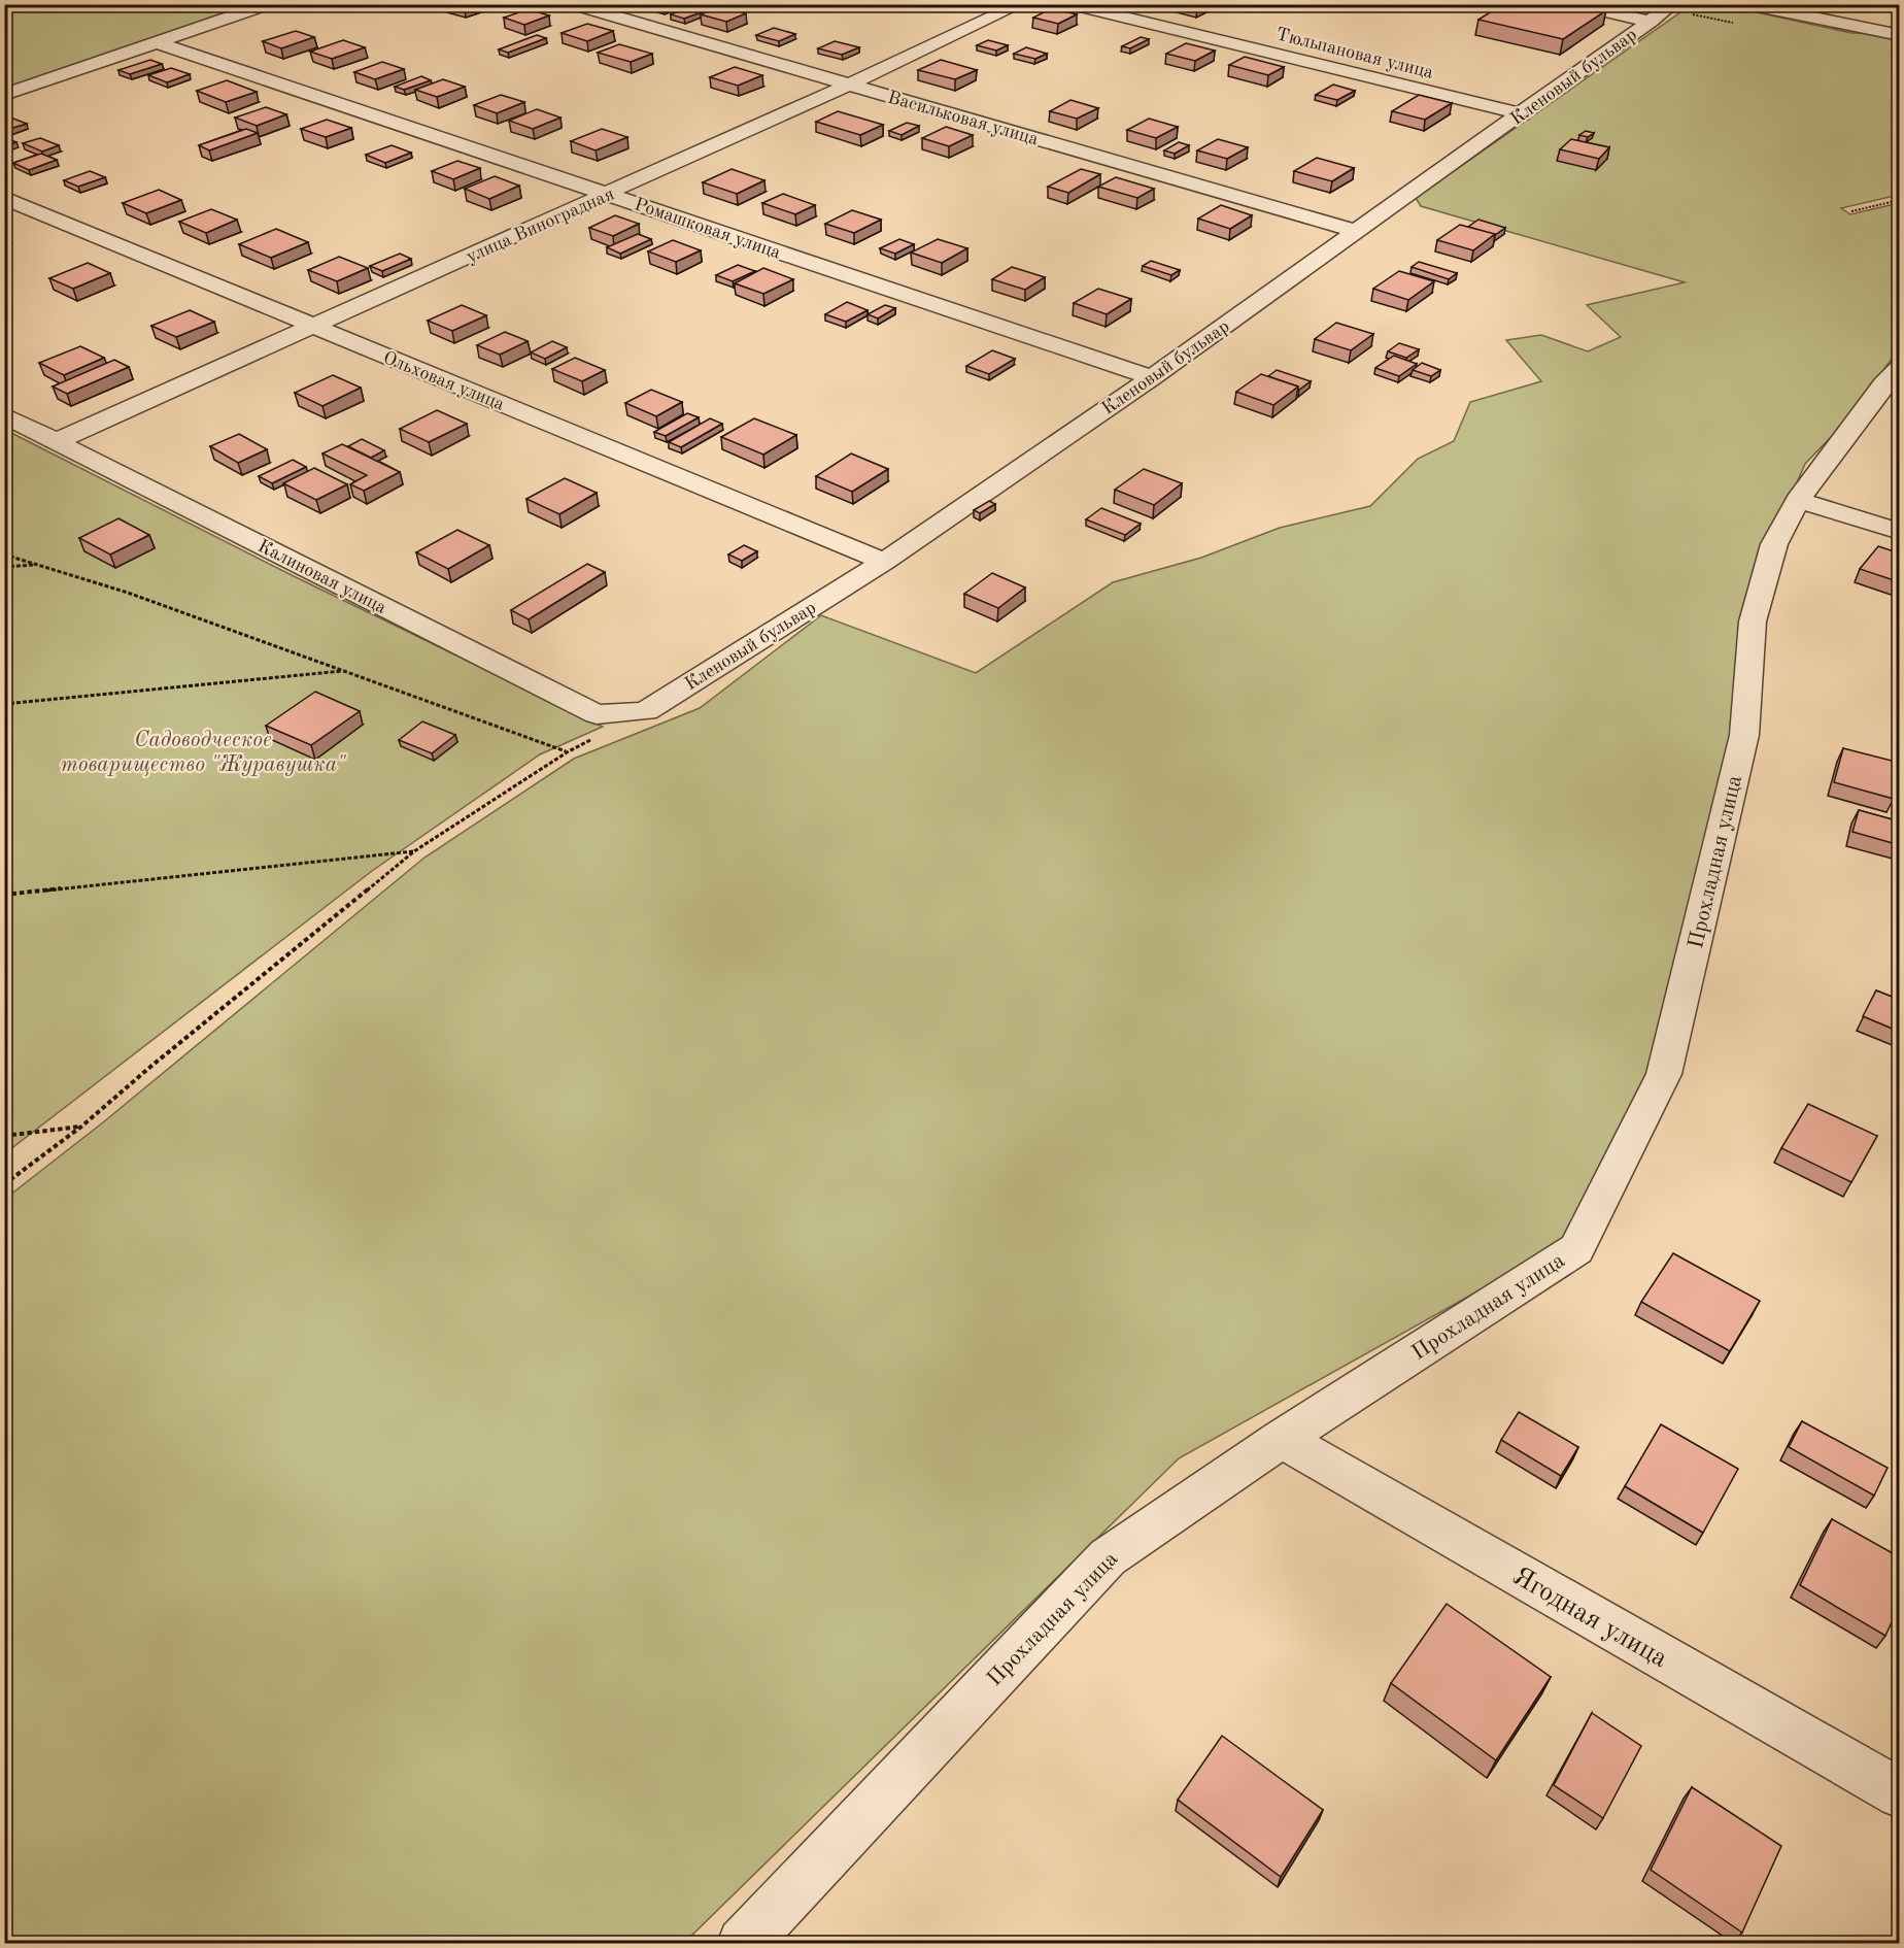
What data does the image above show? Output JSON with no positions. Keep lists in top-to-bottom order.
{
  "streets": {
    "street": [
      "Тюльпановая улица",
      "Кленовый бульвар",
      "Васильковая улица",
      "улица Виноградная",
      "Ромашковая улица",
      "Ольховая улица",
      "Калиновая улица",
      "Прохладная улица",
      "Ягодная улица"
    ]
  },
  "crossings": [
    ["Тюльпановая улица", "Кленовый бульвар"],
    ["Кленовый бульвар", "Васильковая улица"],
    ["Кленовый бульвар", "Ромашковая улица"],
    ["Кленовый бульвар", "Ольховая улица"],
    ["Кленовый бульвар", "Калиновая улица"],
    ["Васильковая улица", "улица Виноградная"],
    ["улица Виноградная", "Ромашковая улица"],
    ["улица Виноградная", "Ольховая улица"],
    ["улица Виноградная", "Калиновая улица"],
    ["Прохладная улица", "Ягодная улица"]
  ],
  "parks": ["Садоводческое товарищество \"Журавушка\""]
}
